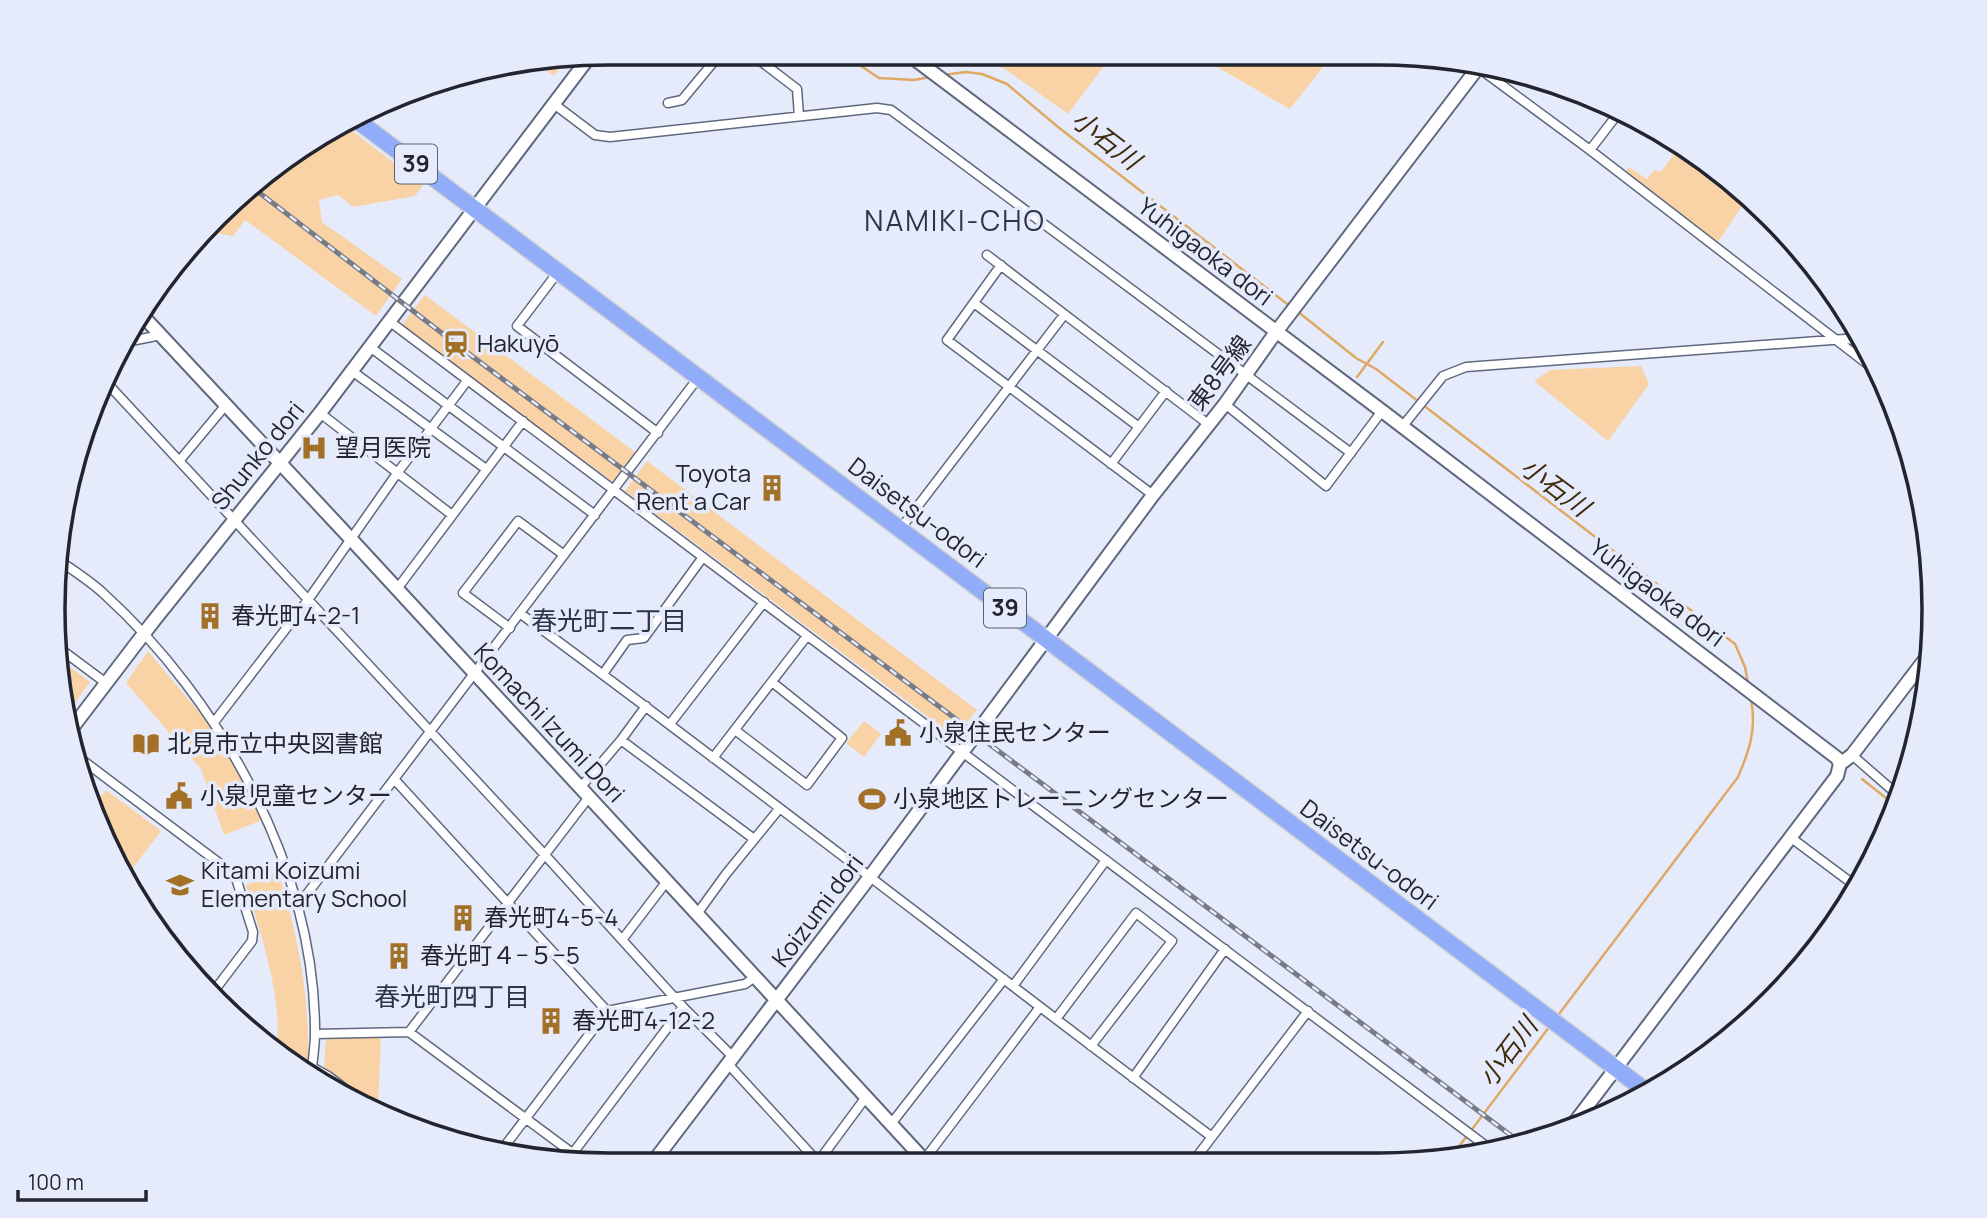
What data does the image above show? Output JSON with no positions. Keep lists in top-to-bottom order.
{
  "streets": {
    "highway": ["39", "Daisetsu-odori"],
    "street": [
      "Yuhigaoka dori",
      "東8号線",
      "Shunko dori",
      "Komachi Izumi Dori",
      "Koizumi dori"
    ]
  },
  "crossings": [
    ["Yuhigaoka dori", "東8号線"],
    ["東8号線", "Daisetsu-odori"],
    ["東8号線", "Koizumi dori"],
    ["Shunko dori", "Daisetsu-odori"],
    ["Shunko dori", "Komachi Izumi Dori"],
    ["Daisetsu-odori", "Koizumi dori"],
    ["Komachi Izumi Dori", "Koizumi dori"]
  ],
  "districts": ["NAMIKI-CHO", "春光町二丁目", "春光町四丁目"],
  "water": ["小石川"],
  "places": {
    "station": ["Hakuyō"],
    "hospital": ["望月医院"],
    "building": [
      "Toyota Rent a Car",
      "春光町4-2-1",
      "春光町4-5-4",
      "春光町４−５−5",
      "春光町4-12-2"
    ],
    "public building": ["小泉住民センター", "小泉児童センター"],
    "library": ["北見市立中央図書館"],
    "sports": ["小泉地区トレーニングセンター"],
    "school or university": ["Kitami Koizumi Elementary School"]
  },
  "scale_bar": "100 m"
}
